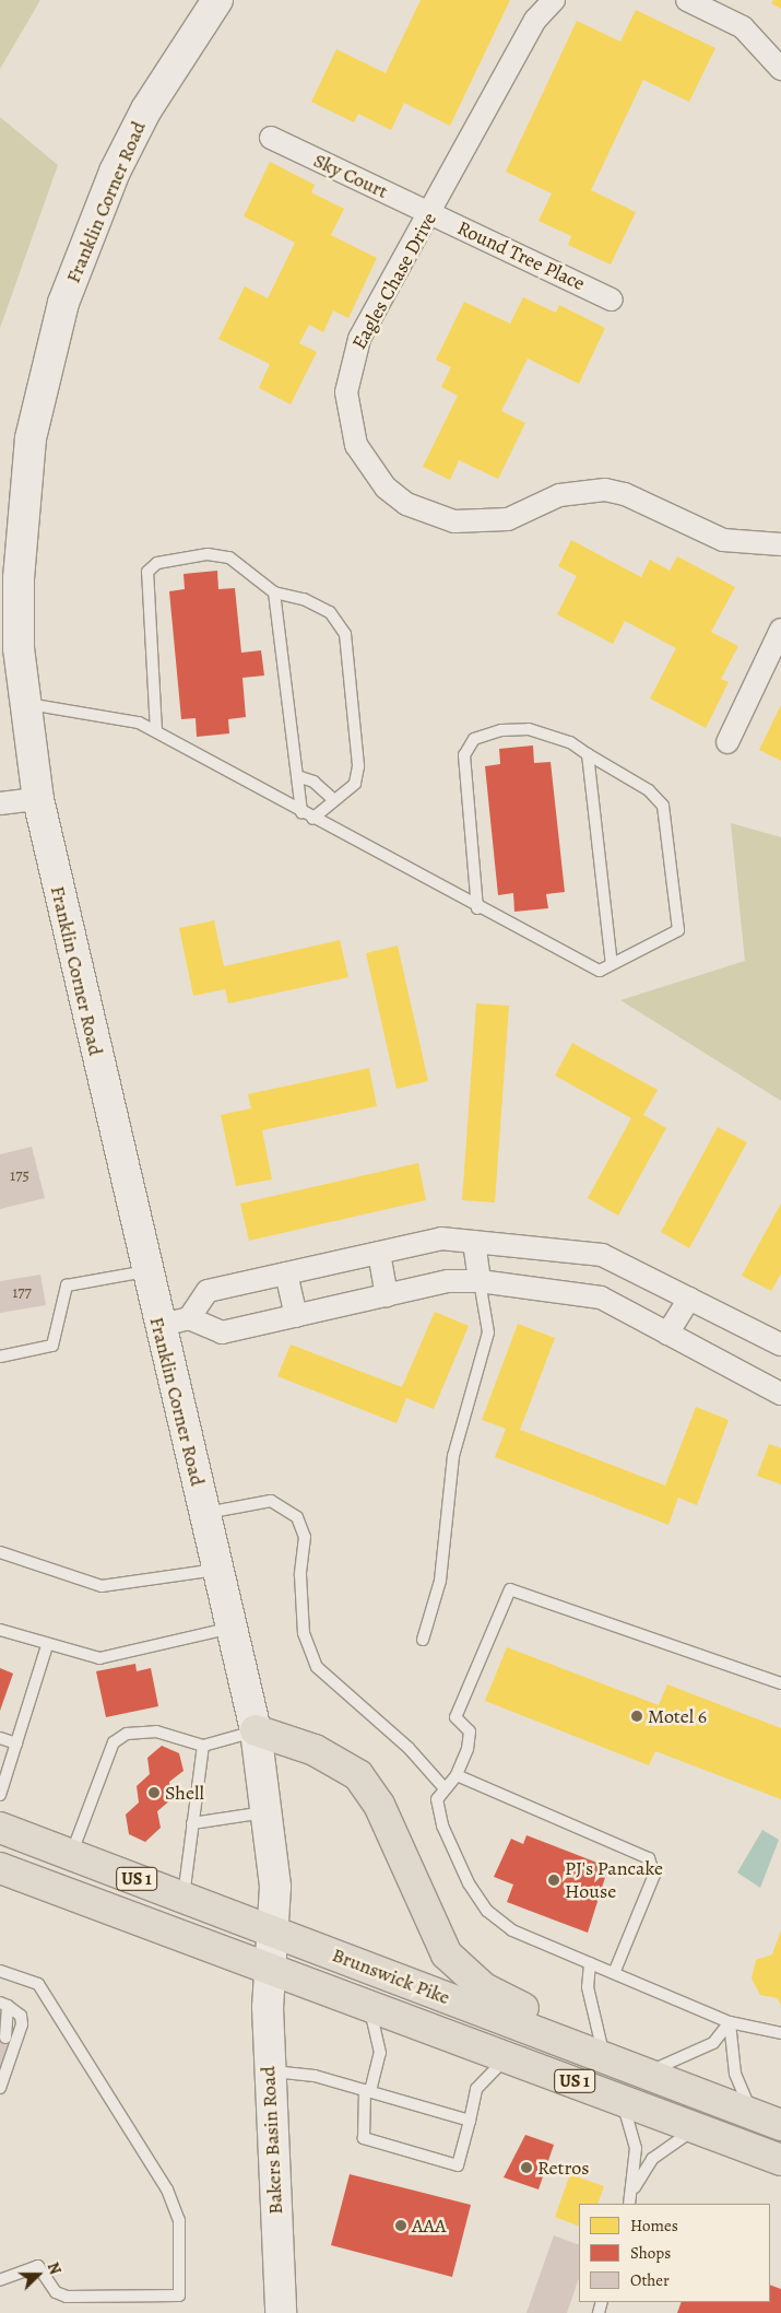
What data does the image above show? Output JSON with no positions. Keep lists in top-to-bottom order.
{
  "streets": {
    "highway": ["US 1", "Brunswick Pike"],
    "main road": ["Franklin Corner Road", "Bakers Basin Road"],
    "street": ["Sky Court", "Round Tree Place", "Eagles Chase Drive"]
  },
  "crossings": [
    ["Sky Court", "Round Tree Place"],
    ["Sky Court", "Eagles Chase Drive"],
    ["Franklin Corner Road", "Brunswick Pike"],
    ["Franklin Corner Road", "Bakers Basin Road"],
    ["Round Tree Place", "Eagles Chase Drive"],
    ["Brunswick Pike", "Bakers Basin Road"]
  ],
  "places": [
    "Motel 6",
    "Shell",
    "PJ's Pancake House",
    "Retros",
    "AAA"
  ],
  "house_numbers": ["175", "177"],
  "legend": ["Homes", "Shops", "Other"],
  "north": "right"
}
